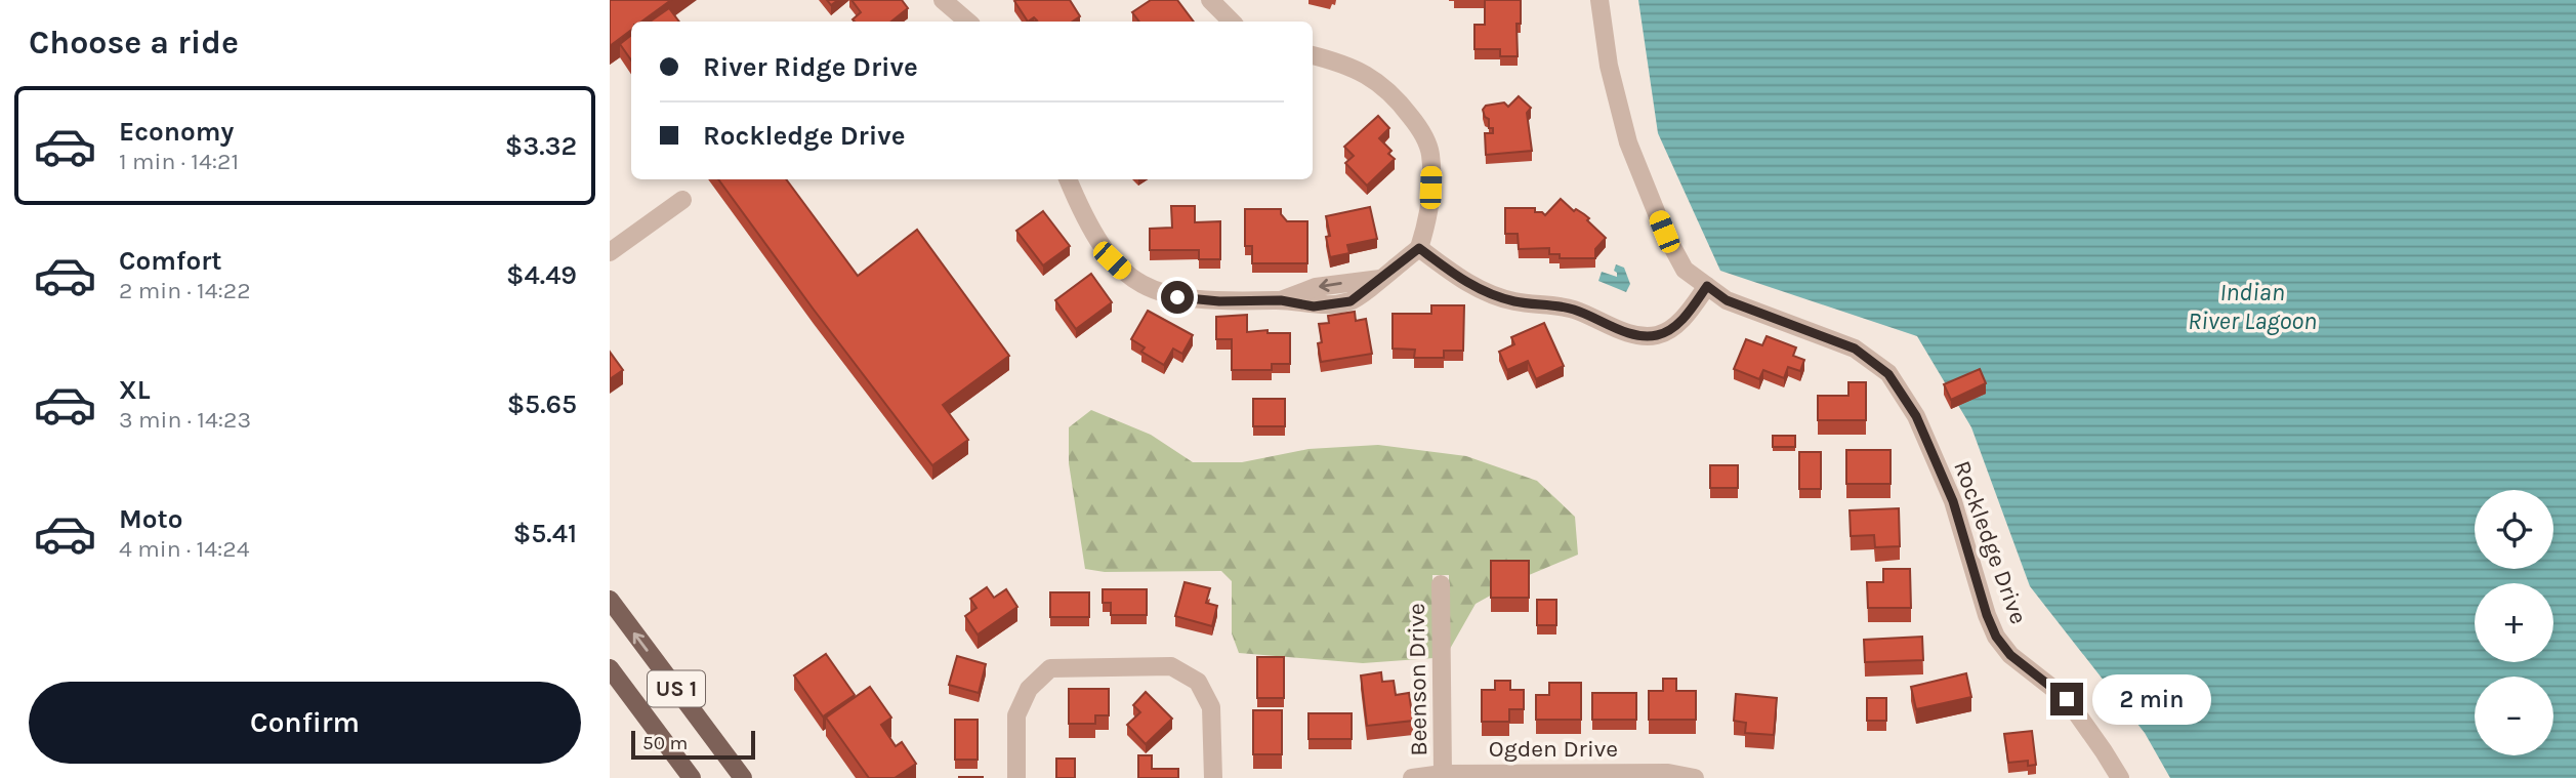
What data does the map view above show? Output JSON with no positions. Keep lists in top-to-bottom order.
{
  "streets": {
    "main road": ["US 1"],
    "street": ["Rockledge Drive", "Beenson Drive", "Ogden Drive"]
  },
  "crossings": [
    ["Beenson Drive", "Ogden Drive"]
  ],
  "water": ["Indian River Lagoon"],
  "scale_bar": "50 m",
  "page": {
    "heading": "Choose a ride",
    "banner": ["River Ridge Drive", "Rockledge Drive"],
    "list": [
      {
        "name": "Economy",
        "note": "1 min · 14:21",
        "value": "$3.32"
      },
      {
        "name": "Comfort",
        "note": "2 min · 14:22",
        "value": "$4.49"
      },
      {
        "name": "XL",
        "note": "3 min · 14:23",
        "value": "$5.65"
      },
      {
        "name": "Moto",
        "note": "4 min · 14:24",
        "value": "$5.41"
      }
    ],
    "map_buttons": ["+", "−"],
    "buttons": "Confirm",
    "bubble": "2 min",
    "scale": "50 m"
  }
}
